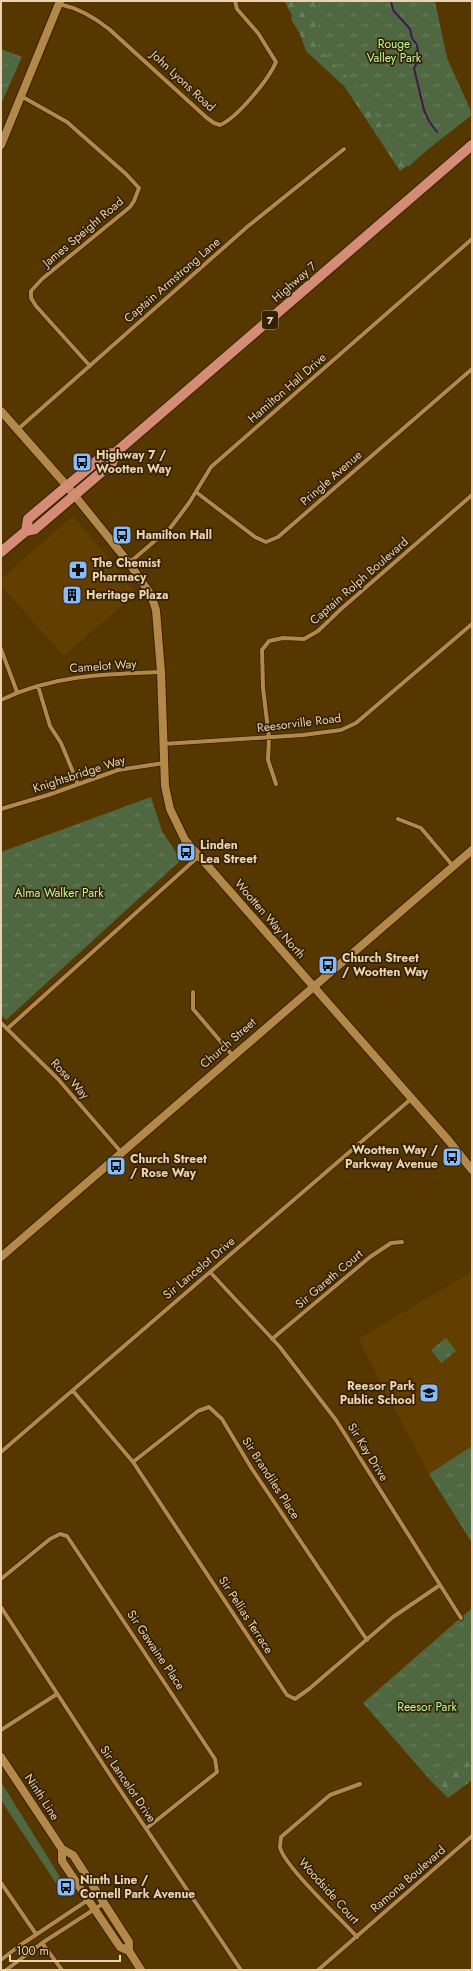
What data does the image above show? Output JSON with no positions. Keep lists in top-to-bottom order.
{
  "streets": {
    "main road": ["Highway 7", "7"],
    "street": [
      "John Lyons Road",
      "James Speight Road",
      "Captain Armstrong Lane",
      "Hamilton Hall Drive",
      "Pringle Avenue",
      "Captain Rolph Boulevard",
      "Camelot Way",
      "Reesorville Road",
      "Knightsbridge Way",
      "Wootten Way North",
      "Church Street",
      "Rose Way",
      "Sir Lancelot Drive",
      "Sir Gareth Court",
      "Sir Kay Drive",
      "Sir Brandiles Place",
      "Sir Pellias Terrace",
      "Sir Gawaine Place",
      "Ninth Line",
      "Ramona Boulevard",
      "Woodside Court"
    ]
  },
  "crossings": [
    ["James Speight Road", "Captain Armstrong Lane"],
    ["Captain Armstrong Lane", "Wootten Way North"],
    ["Highway 7", "Wootten Way North"],
    ["Hamilton Hall Drive", "Pringle Avenue"],
    ["Hamilton Hall Drive", "Wootten Way North"],
    ["Captain Rolph Boulevard", "Reesorville Road"],
    ["Camelot Way", "Wootten Way North"],
    ["Reesorville Road", "Wootten Way North"],
    ["Knightsbridge Way", "Wootten Way North"],
    ["Wootten Way North", "Church Street"],
    ["Wootten Way North", "Sir Lancelot Drive"],
    ["Church Street", "Rose Way"],
    ["Sir Lancelot Drive", "Sir Kay Drive"],
    ["Sir Lancelot Drive", "Sir Pellias Terrace"],
    ["Sir Lancelot Drive", "Sir Gawaine Place"],
    ["Sir Gareth Court", "Sir Kay Drive"],
    ["Sir Kay Drive", "Sir Pellias Terrace"],
    ["Sir Brandiles Place", "Sir Pellias Terrace"],
    ["Ramona Boulevard", "Woodside Court"]
  ],
  "parks": ["Rouge Valley Park", "Alma Walker Park", "Reesor Park"],
  "places": {
    "bus stop": [
      "Highway 7 / Wootten Way",
      "Hamilton Hall",
      "Linden Lea Street",
      "Church Street / Wootten Way",
      "Wootten Way / Parkway Avenue",
      "Church Street / Rose Way",
      "Ninth Line / Cornell Park Avenue"
    ],
    "pharmacy": ["The Chemist Pharmacy"],
    "building": ["Heritage Plaza"],
    "school or university": ["Reesor Park Public School"]
  },
  "scale_bar": "100 m"
}
